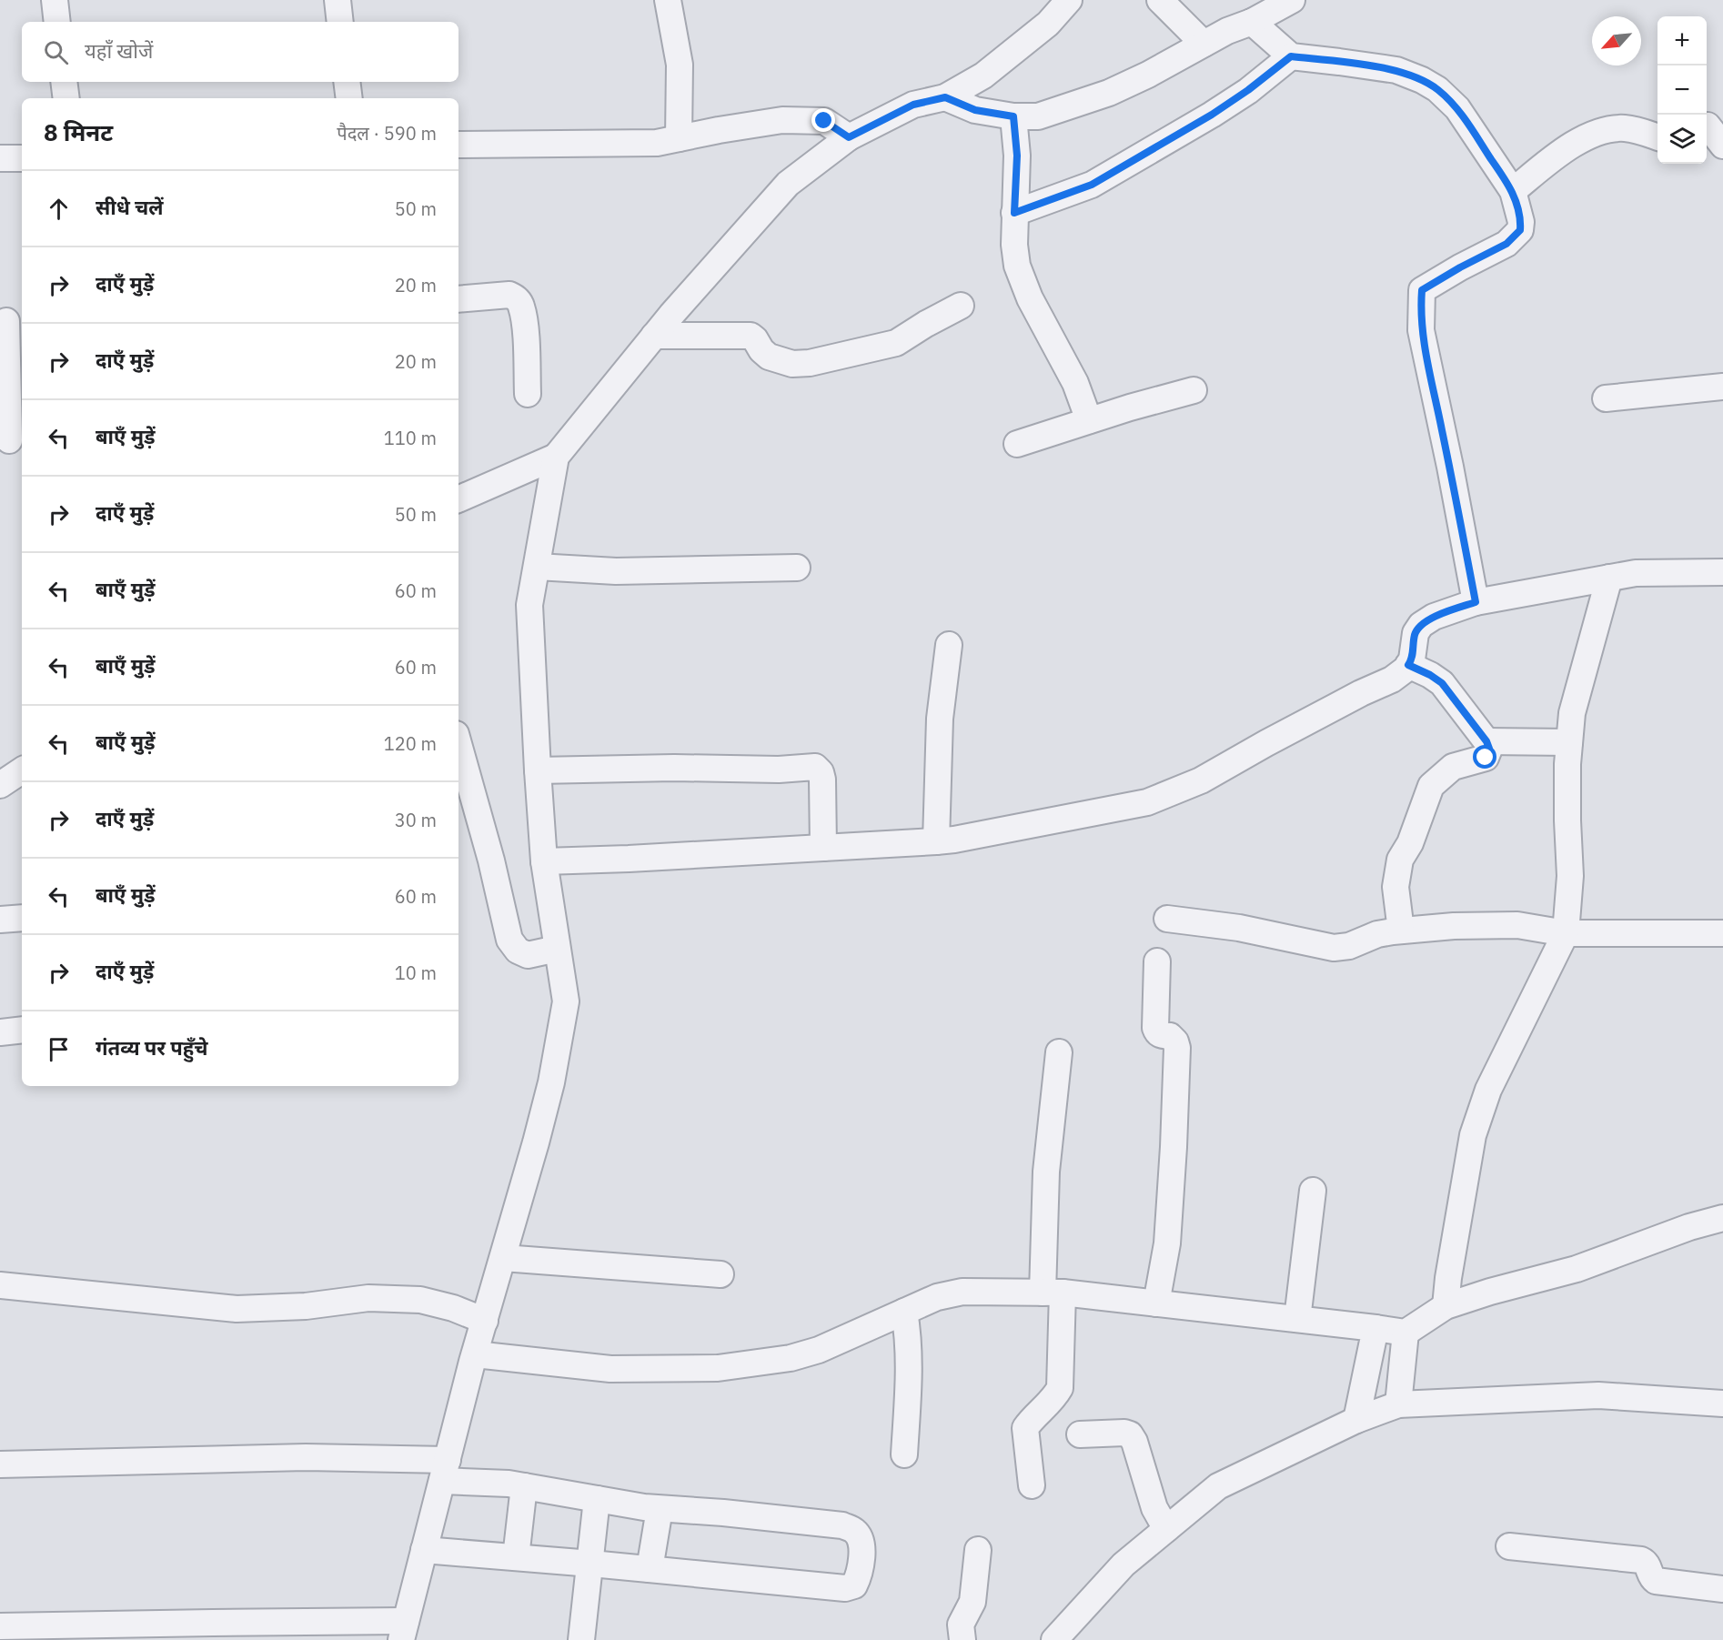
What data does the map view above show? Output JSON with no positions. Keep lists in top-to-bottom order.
{
  "north": "bottom left",
  "page": {
    "map_buttons": ["+", "−"],
    "search": "यहाँ खोजें",
    "heading": ["8 मिनट", "पैदल · 590 m"],
    "list": [
      ["सीधे चलें", "50 m"],
      ["दाएँ मुड़ें", "20 m"],
      ["दाएँ मुड़ें", "20 m"],
      ["बाएँ मुड़ें", "110 m"],
      ["दाएँ मुड़ें", "50 m"],
      ["बाएँ मुड़ें", "60 m"],
      ["बाएँ मुड़ें", "60 m"],
      ["बाएँ मुड़ें", "120 m"],
      ["दाएँ मुड़ें", "30 m"],
      ["बाएँ मुड़ें", "60 m"],
      ["दाएँ मुड़ें", "10 m"],
      "गंतव्य पर पहुँचे"
    ]
  }
}
